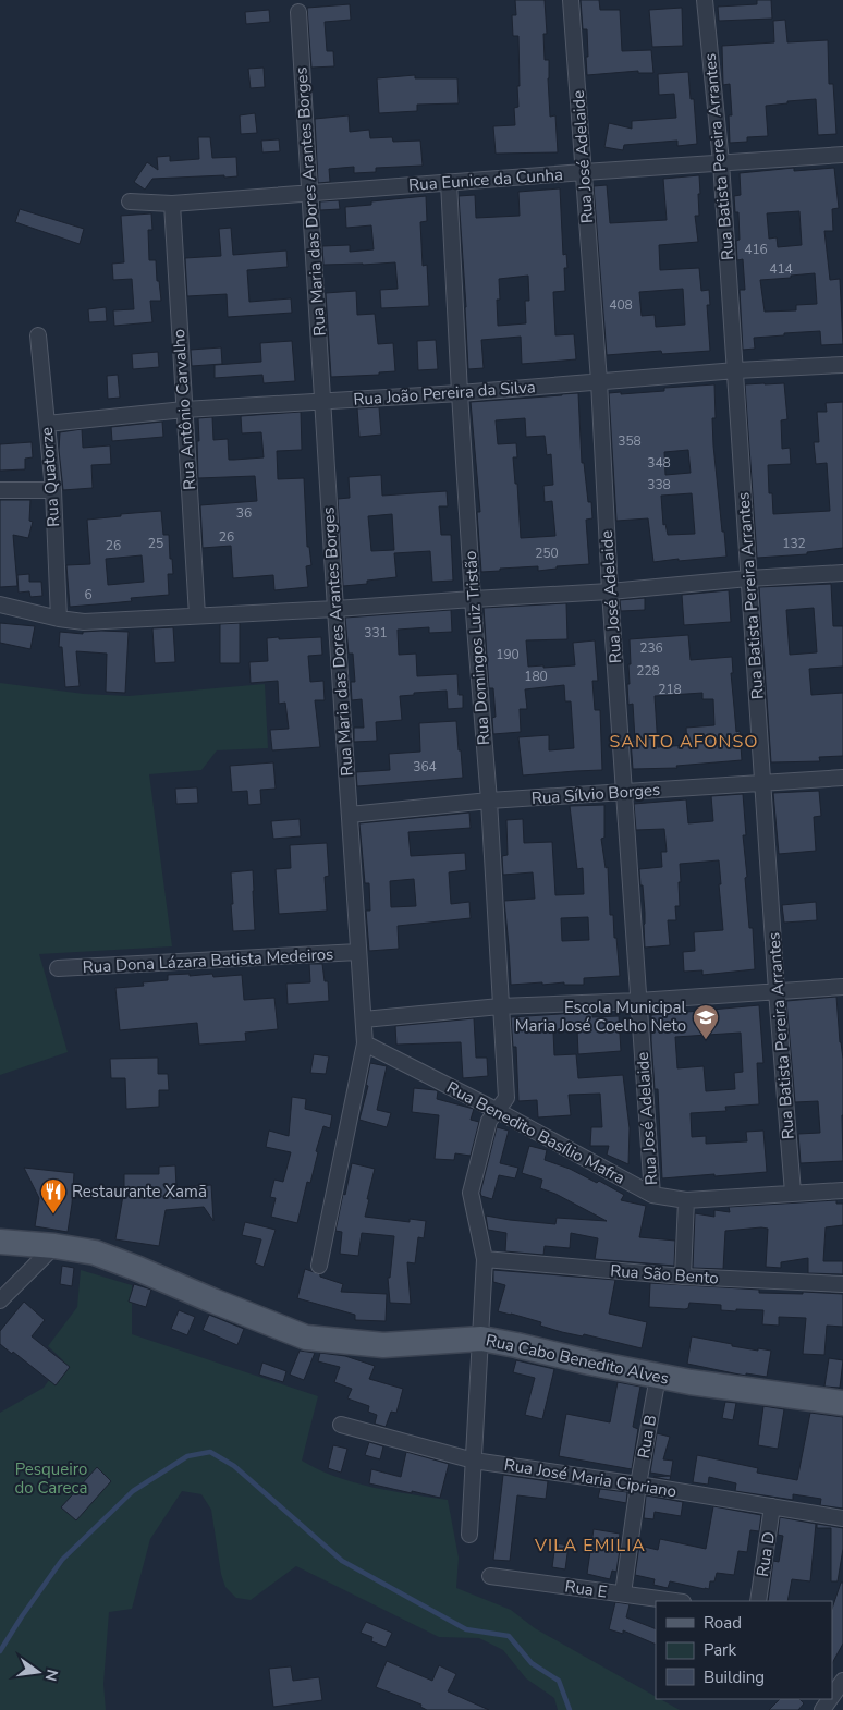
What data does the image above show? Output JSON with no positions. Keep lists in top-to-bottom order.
{
  "streets": {
    "main road": ["Rua Cabo Benedito Alves"],
    "street": [
      "Rua José Adelaide",
      "Rua Batista Pereira Arrantes",
      "Rua Eunice da Cunha",
      "Rua Maria das Dores Arantes Borges",
      "Rua João Pereira da Silva",
      "Rua Antônio Carvalho",
      "Rua Quatorze",
      "Rua Domingos Luiz Tristão",
      "Rua Sílvio Borges",
      "Rua Dona Lázara Batista Medeiros",
      "Rua Benedito Basílio Mafra",
      "Rua São Bento",
      "Rua B",
      "Rua José Maria Cipriano",
      "Rua D",
      "Rua E"
    ]
  },
  "crossings": [
    ["Rua José Adelaide", "Rua Eunice da Cunha"],
    ["Rua José Adelaide", "Rua João Pereira da Silva"],
    ["Rua José Adelaide", "Rua Sílvio Borges"],
    ["Rua José Adelaide", "Rua Benedito Basílio Mafra"],
    ["Rua Batista Pereira Arrantes", "Rua Eunice da Cunha"],
    ["Rua Batista Pereira Arrantes", "Rua João Pereira da Silva"],
    ["Rua Batista Pereira Arrantes", "Rua Sílvio Borges"],
    ["Rua Batista Pereira Arrantes", "Rua Benedito Basílio Mafra"],
    ["Rua Eunice da Cunha", "Rua Maria das Dores Arantes Borges"],
    ["Rua Eunice da Cunha", "Rua Antônio Carvalho"],
    ["Rua Eunice da Cunha", "Rua Domingos Luiz Tristão"],
    ["Rua Maria das Dores Arantes Borges", "Rua João Pereira da Silva"],
    ["Rua Maria das Dores Arantes Borges", "Rua Sílvio Borges"],
    ["Rua Maria das Dores Arantes Borges", "Rua Dona Lázara Batista Medeiros"],
    ["Rua Maria das Dores Arantes Borges", "Rua Benedito Basílio Mafra"],
    ["Rua João Pereira da Silva", "Rua Antônio Carvalho"],
    ["Rua João Pereira da Silva", "Rua Quatorze"],
    ["Rua João Pereira da Silva", "Rua Domingos Luiz Tristão"],
    ["Rua Domingos Luiz Tristão", "Rua Sílvio Borges"],
    ["Rua Domingos Luiz Tristão", "Rua Benedito Basílio Mafra"],
    ["Rua Domingos Luiz Tristão", "Rua São Bento"],
    ["Rua Domingos Luiz Tristão", "Rua Cabo Benedito Alves"],
    ["Rua Domingos Luiz Tristão", "Rua José Maria Cipriano"],
    ["Rua Cabo Benedito Alves", "Rua B"],
    ["Rua B", "Rua José Maria Cipriano"],
    ["Rua B", "Rua E"],
    ["Rua José Maria Cipriano", "Rua D"]
  ],
  "districts": ["SANTO AFONSO", "VILA EMILIA"],
  "parks": ["Pesqueiro do Careca"],
  "places": {
    "school or university": ["Escola Municipal Maria José Coelho Neto"],
    "restaurant": ["Restaurante Xamã"]
  },
  "house_numbers": [
    "416",
    "414",
    "408",
    "358",
    "348",
    "338",
    "36",
    "26",
    "25",
    "132",
    "26",
    "250",
    "6",
    "331",
    "236",
    "190",
    "228",
    "180",
    "218",
    "364"
  ],
  "legend": ["Road", "Park", "Building"],
  "north": "right"
}
